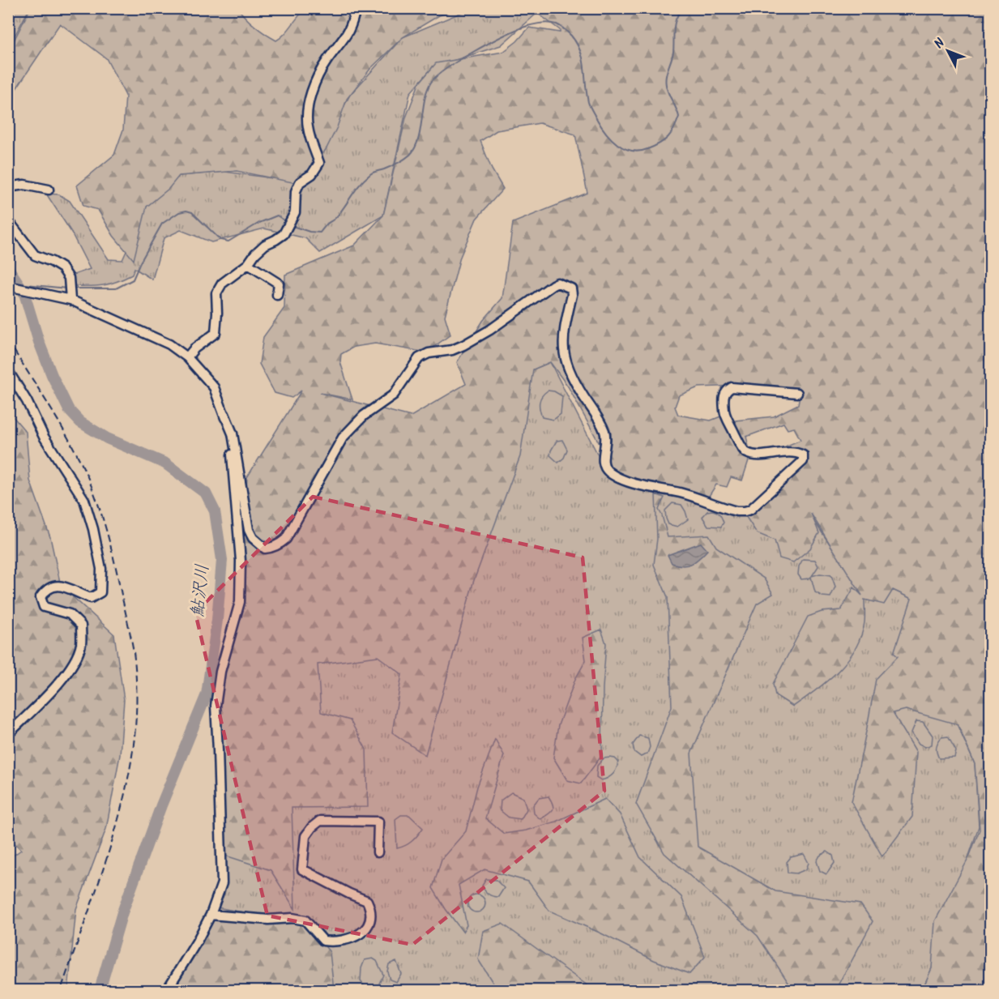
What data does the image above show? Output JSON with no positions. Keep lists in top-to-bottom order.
{
  "water": ["鮎沢川"],
  "north": "top left"
}
